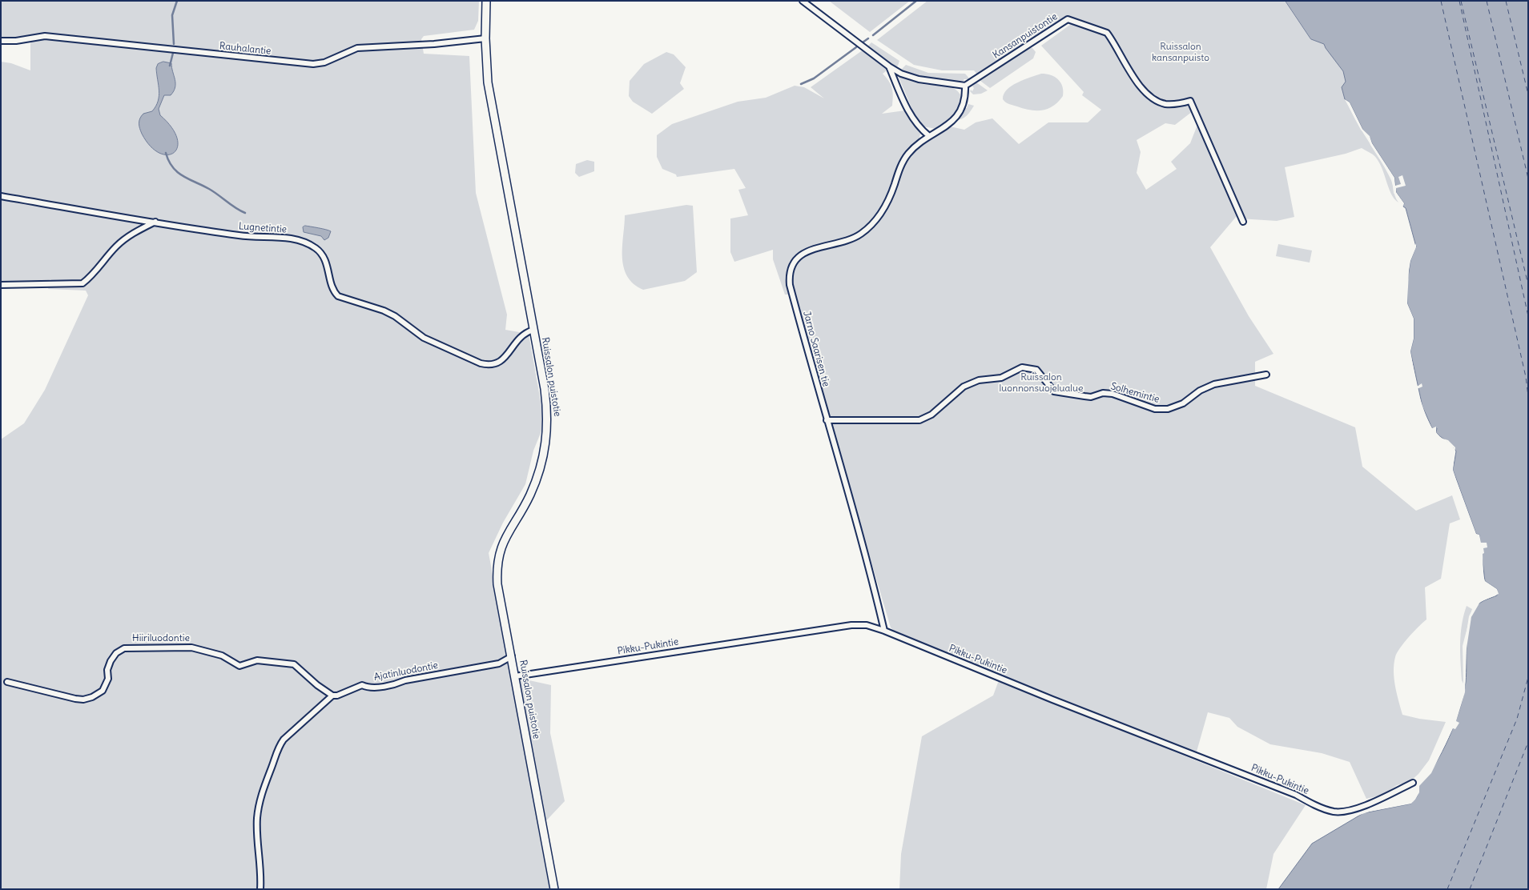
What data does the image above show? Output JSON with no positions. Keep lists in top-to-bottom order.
{
  "streets": {
    "street": [
      "Kansanpuistontie",
      "Rauhalantie",
      "Lugnetintie",
      "Jarno Saarisen tie",
      "Ruissalon puistotie",
      "Solhemintie",
      "Hiiriluodontie",
      "Pikku-Pukintie",
      "Ajatinluodontie"
    ]
  },
  "crossings": [
    ["Kansanpuistontie", "Jarno Saarisen tie"],
    ["Rauhalantie", "Ruissalon puistotie"],
    ["Lugnetintie", "Ruissalon puistotie"],
    ["Jarno Saarisen tie", "Solhemintie"],
    ["Jarno Saarisen tie", "Pikku-Pukintie"],
    ["Ruissalon puistotie", "Pikku-Pukintie"],
    ["Ruissalon puistotie", "Ajatinluodontie"],
    ["Hiiriluodontie", "Ajatinluodontie"]
  ],
  "parks": ["Ruissalon kansanpuisto", "Ruissalon luonnonsuojelualue"]
}
